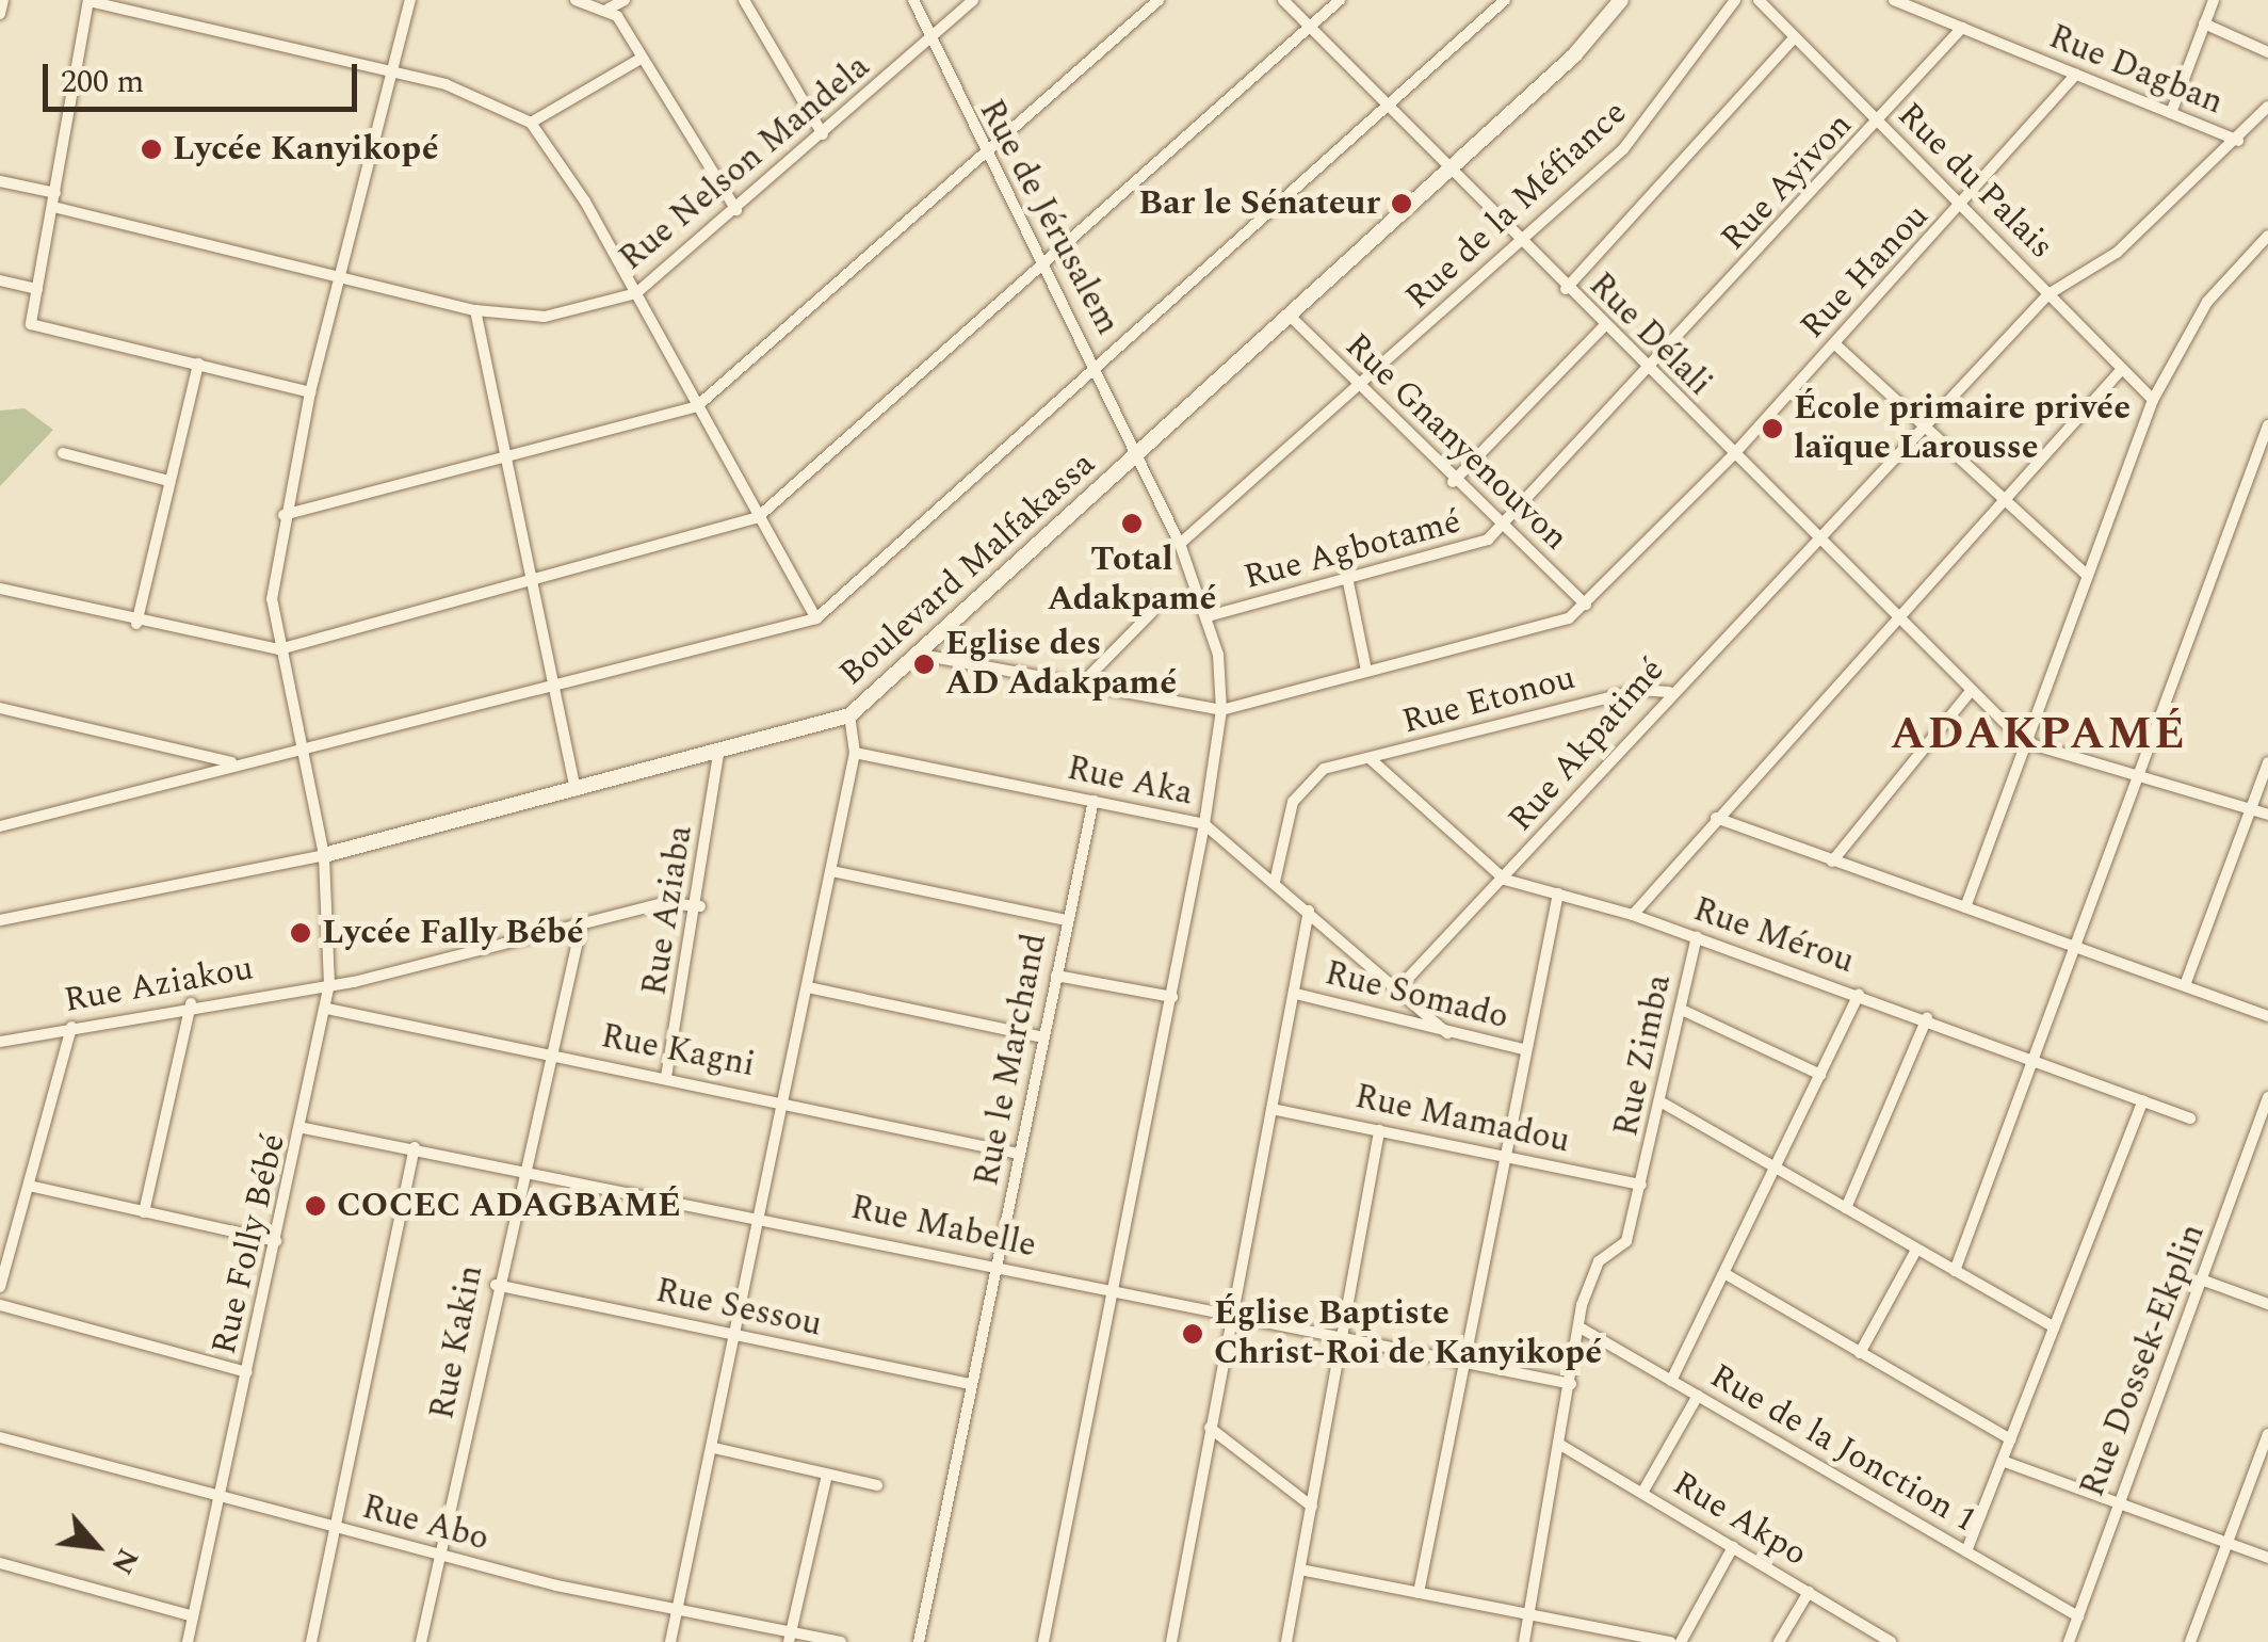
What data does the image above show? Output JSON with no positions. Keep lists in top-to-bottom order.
{
  "streets": {
    "street": [
      "Rue Dagban",
      "Rue Nelson Mandela",
      "Rue du Palais",
      "Rue Ayivon",
      "Rue de la Méfiance",
      "Rue de Jérusalem",
      "Rue Hanou",
      "Rue Délali",
      "Rue Gnanyenouvon",
      "Rue Agbotamé",
      "Boulevard Malfakassa",
      "Rue Etonou",
      "Rue Akpatimé",
      "Rue Aka",
      "Rue Aziaba",
      "Rue Mérou",
      "Rue Aziakou",
      "Rue Somado",
      "Rue Kagni",
      "Rue Zimba",
      "Rue le Marchand",
      "Rue Mamadou",
      "Rue Mabelle",
      "Rue Folly Bébé",
      "Rue Sessou",
      "Rue Kakin",
      "Rue Dossek-Ekplin",
      "Rue de la Jonction 1",
      "Rue Akpo",
      "Rue Abo"
    ]
  },
  "crossings": [
    ["Rue Dagban", "Rue Ayivon"],
    ["Rue Dagban", "Rue Hanou"],
    ["Rue Dagban", "Rue Akpatimé"],
    ["Rue Nelson Mandela", "Rue de Jérusalem"],
    ["Rue Nelson Mandela", "Rue Folly Bébé"],
    ["Rue du Palais", "Rue Ayivon"],
    ["Rue du Palais", "Rue Hanou"],
    ["Rue du Palais", "Rue Akpatimé"],
    ["Rue Ayivon", "Rue Délali"],
    ["Rue Ayivon", "Rue Gnanyenouvon"],
    ["Rue Ayivon", "Rue Agbotamé"],
    ["Rue de la Méfiance", "Rue de Jérusalem"],
    ["Rue de la Méfiance", "Rue Délali"],
    ["Rue de la Méfiance", "Rue Gnanyenouvon"],
    ["Rue de Jérusalem", "Rue Agbotamé"],
    ["Rue de Jérusalem", "Boulevard Malfakassa"],
    ["Rue de Jérusalem", "Rue Aka"],
    ["Rue de Jérusalem", "Rue Mabelle"],
    ["Rue Hanou", "Rue Délali"],
    ["Rue Hanou", "Rue Gnanyenouvon"],
    ["Rue Délali", "Boulevard Malfakassa"],
    ["Rue Délali", "Rue Akpatimé"],
    ["Rue Gnanyenouvon", "Rue Agbotamé"],
    ["Rue Gnanyenouvon", "Boulevard Malfakassa"],
    ["Boulevard Malfakassa", "Rue Aziaba"],
    ["Boulevard Malfakassa", "Rue Folly Bébé"],
    ["Rue Etonou", "Rue Akpatimé"],
    ["Rue Etonou", "Rue Aka"],
    ["Rue Etonou", "Rue Mérou"],
    ["Rue Akpatimé", "Rue Aka"],
    ["Rue Akpatimé", "Rue Mérou"],
    ["Rue Aka", "Rue Somado"],
    ["Rue Aka", "Rue le Marchand"],
    ["Rue Aziaba", "Rue Aziakou"],
    ["Rue Aziaba", "Rue Kagni"],
    ["Rue Mérou", "Rue Zimba"],
    ["Rue Aziakou", "Rue Folly Bébé"],
    ["Rue Aziakou", "Rue Kakin"],
    ["Rue Kagni", "Rue le Marchand"],
    ["Rue Kagni", "Rue Folly Bébé"],
    ["Rue Kagni", "Rue Kakin"],
    ["Rue Zimba", "Rue Mamadou"],
    ["Rue Zimba", "Rue Mabelle"],
    ["Rue Zimba", "Rue de la Jonction 1"],
    ["Rue Zimba", "Rue Akpo"],
    ["Rue le Marchand", "Rue Mabelle"],
    ["Rue le Marchand", "Rue Sessou"],
    ["Rue Mabelle", "Rue Folly Bébé"],
    ["Rue Mabelle", "Rue Kakin"],
    ["Rue Folly Bébé", "Rue Abo"],
    ["Rue Sessou", "Rue Kakin"],
    ["Rue Kakin", "Rue Abo"],
    ["Rue Dossek-Ekplin", "Rue de la Jonction 1"]
  ],
  "districts": ["ADAKPAMÉ"],
  "places": [
    "Lycée Kanyikopé",
    "Bar le Sénateur",
    "École primaire privée laïque Larousse",
    "Total Adakpamé",
    "Eglise des AD Adakpamé",
    "Lycée Fally Bébé",
    "COCEC ADAGBAMÉ",
    "Église Baptiste Christ-Roi de Kanyikopé"
  ],
  "scale_bar": "200 m",
  "north": "bottom right"
}
